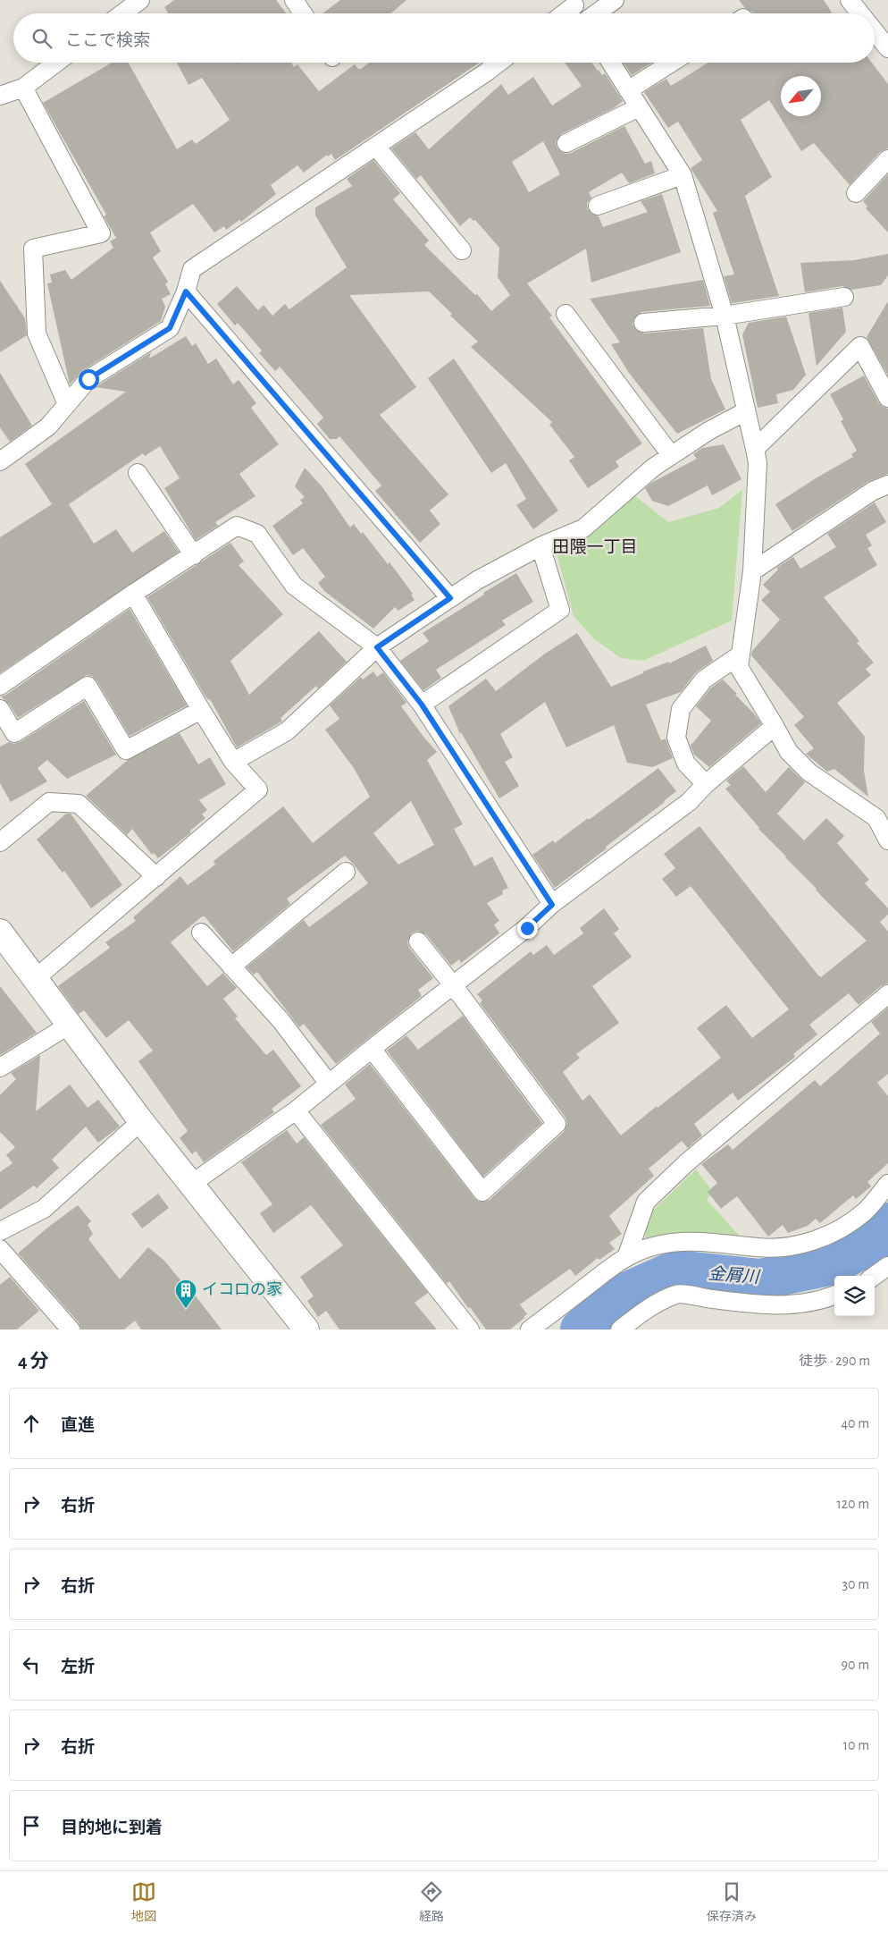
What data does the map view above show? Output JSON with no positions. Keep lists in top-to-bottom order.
{
  "districts": ["田隈一丁目"],
  "water": ["金屑川"],
  "places": {
    "building": ["イコロの家"]
  },
  "north": "bottom left",
  "page": {
    "search": "ここで検索",
    "heading": ["4 分", "徒歩 · 290 m"],
    "list": [
      ["直進", "40 m"],
      ["右折", "120 m"],
      ["右折", "30 m"],
      ["左折", "90 m"],
      ["右折", "10 m"],
      "目的地に到着"
    ],
    "nav": ["地図", "経路", "保存済み"]
  }
}
